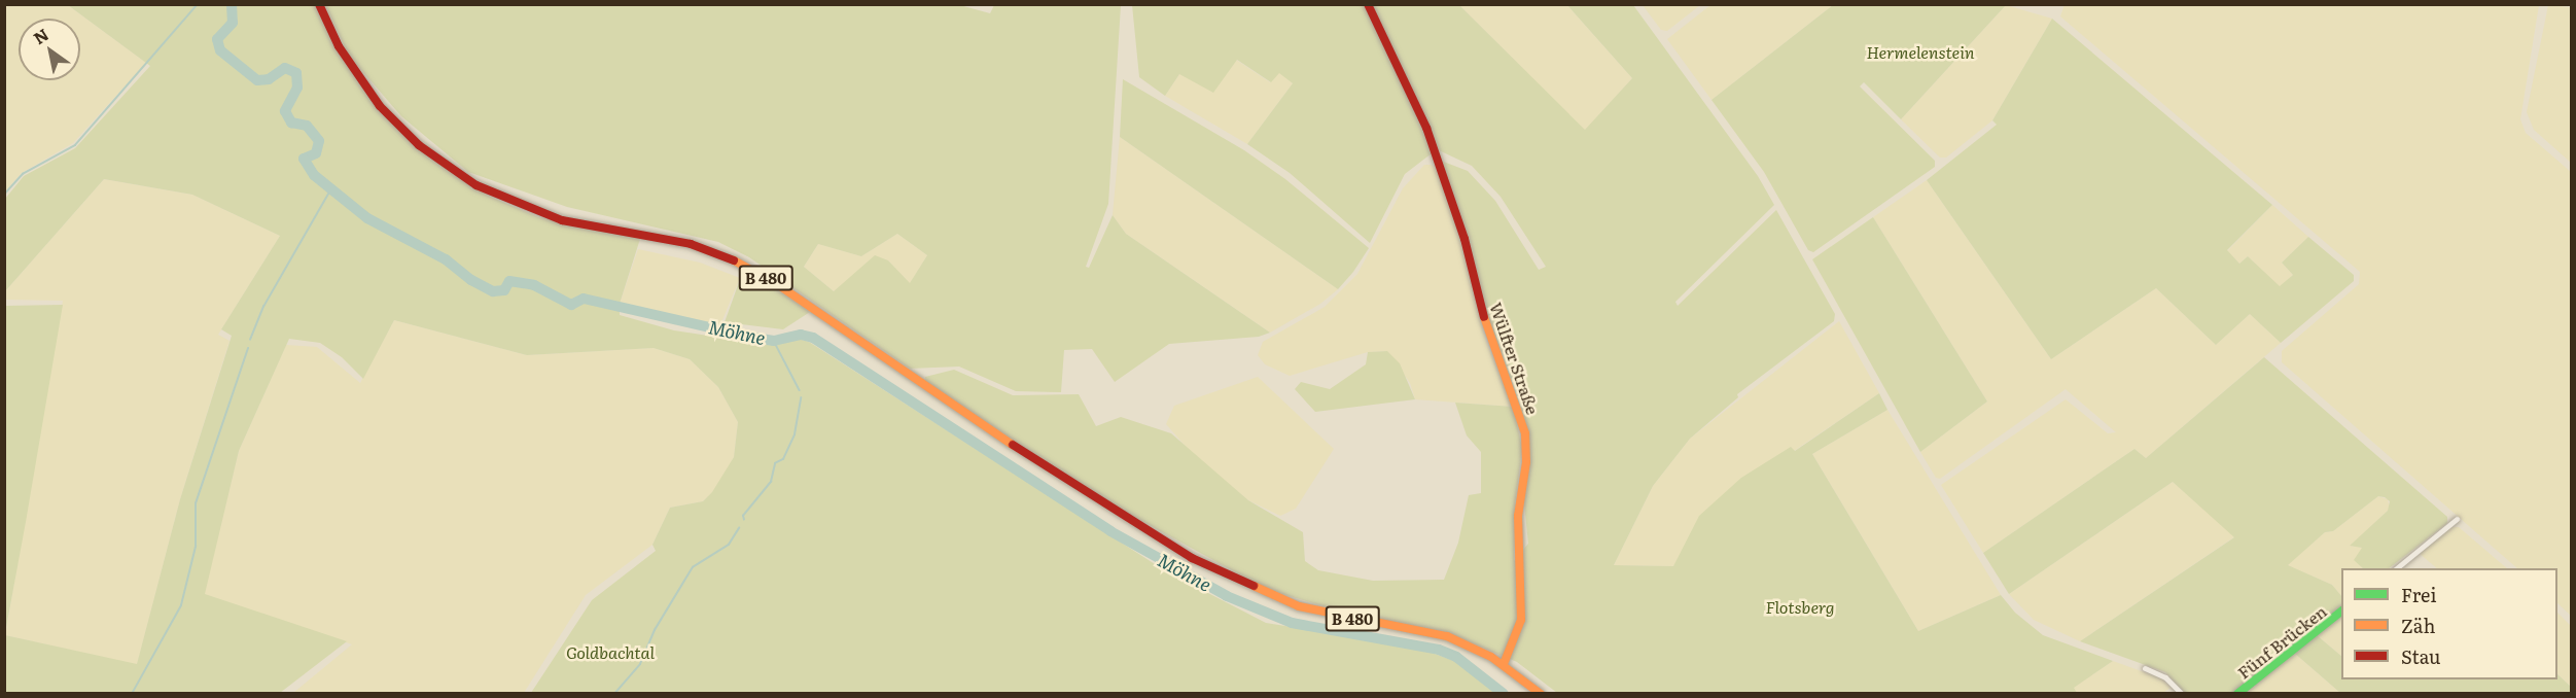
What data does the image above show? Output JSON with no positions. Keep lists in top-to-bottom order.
{
  "streets": {
    "main road": ["B 480", "Wülfter Straße", "Fünf Brücken"]
  },
  "crossings": [
    ["B 480", "Wülfter Straße"]
  ],
  "water": ["Möhne"],
  "parks": ["Hermelenstein", "Flotsberg", "Goldbachtal"],
  "legend": ["Frei", "Zäh", "Stau"],
  "north": "top left"
}
